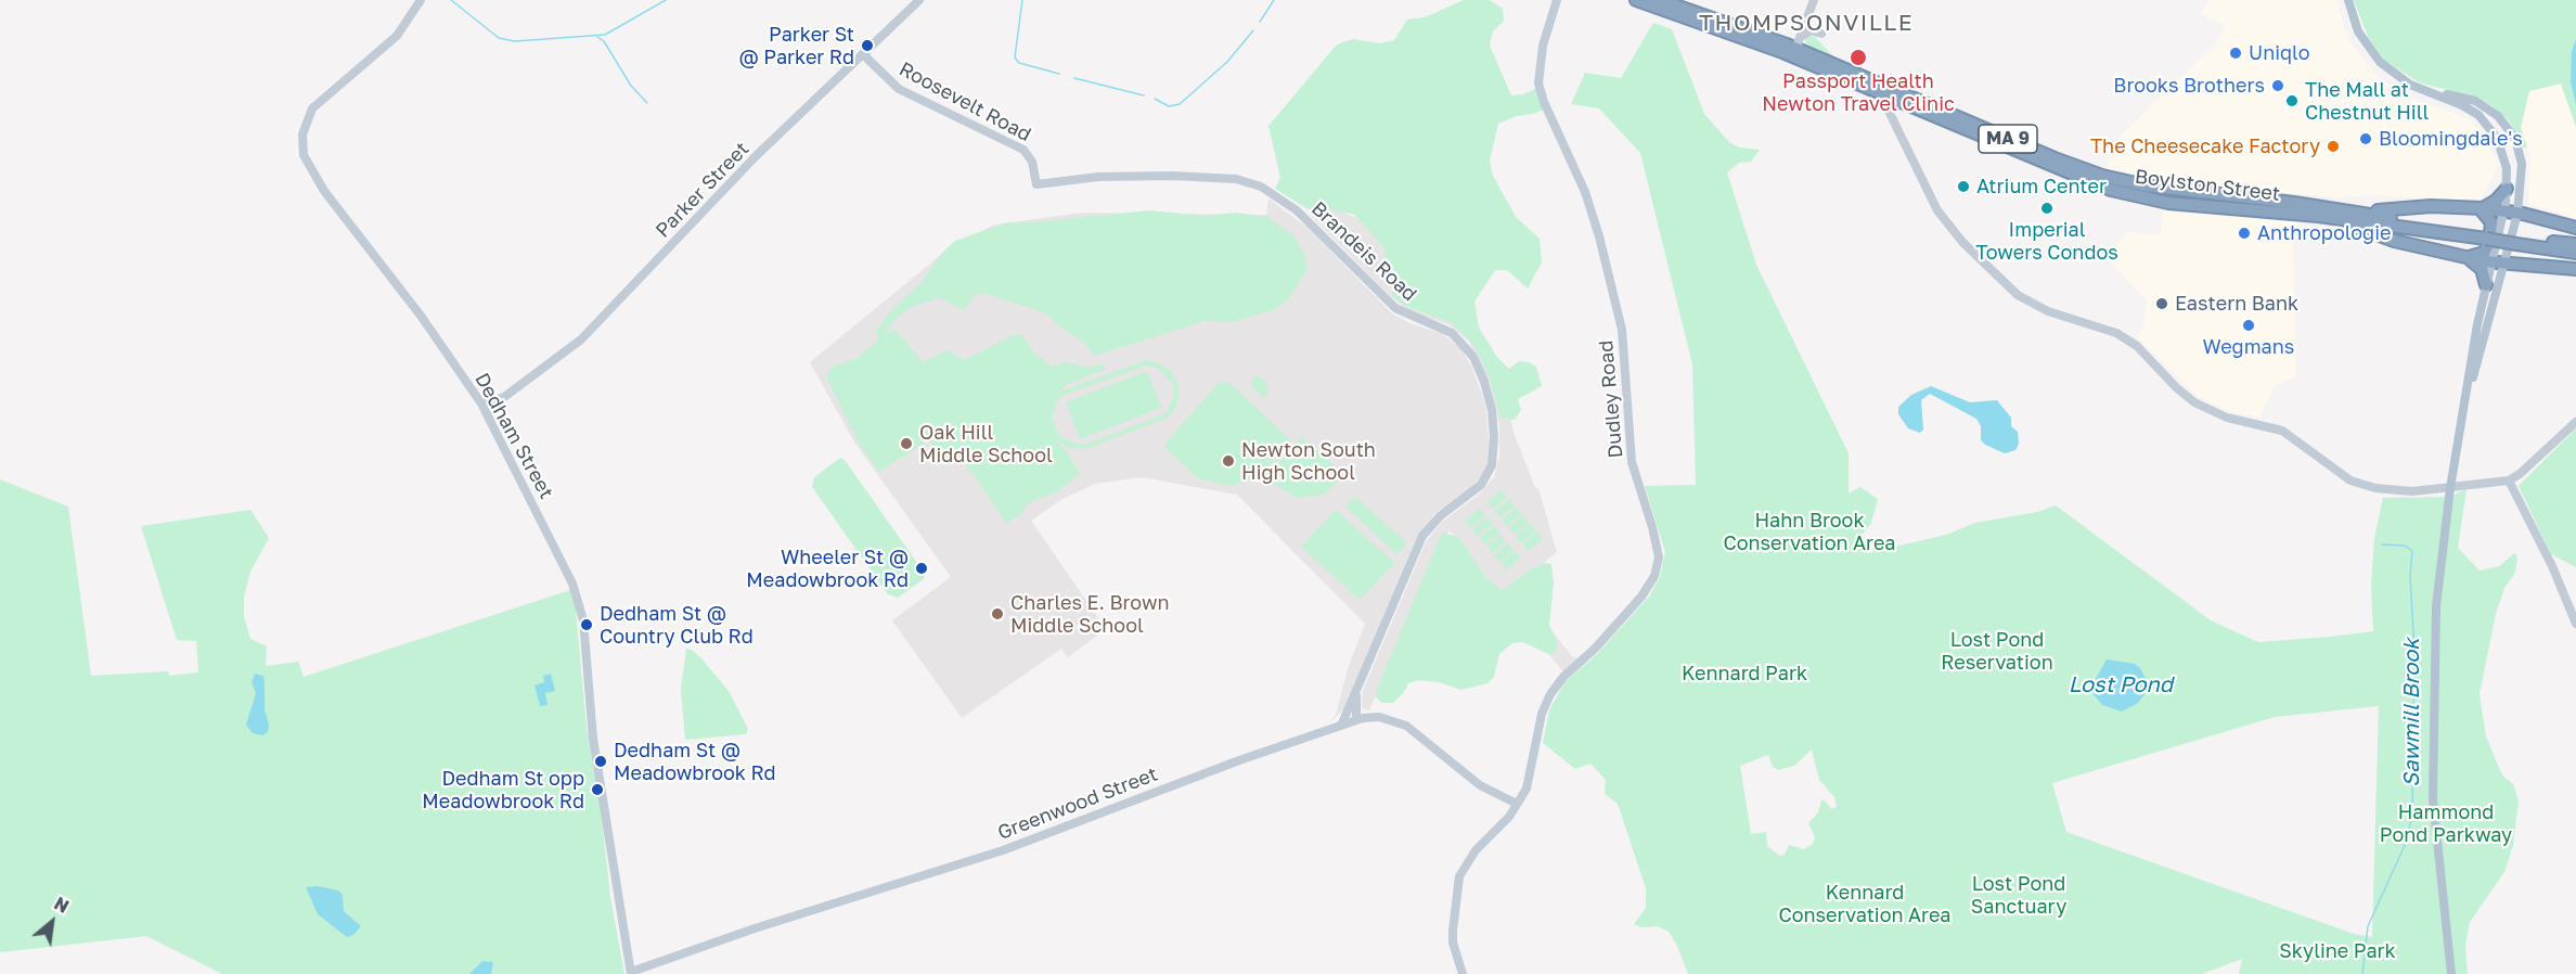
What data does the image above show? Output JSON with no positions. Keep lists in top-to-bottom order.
{
  "streets": {
    "highway": ["MA 9", "Boylston Street"],
    "street": [
      "Roosevelt Road",
      "Parker Street",
      "Brandeis Road",
      "Dudley Road",
      "Dedham Street",
      "Greenwood Street"
    ]
  },
  "crossings": [
    ["Roosevelt Road", "Parker Street"],
    ["Roosevelt Road", "Brandeis Road"],
    ["Parker Street", "Dedham Street"],
    ["Brandeis Road", "Greenwood Street"],
    ["Dudley Road", "Greenwood Street"],
    ["Dedham Street", "Greenwood Street"]
  ],
  "districts": ["THOMPSONVILLE"],
  "water": ["Lost Pond", "Sawmill Brook"],
  "parks": [
    "Hahn Brook Conservation Area",
    "Lost Pond Reservation",
    "Kennard Park",
    "Hammond Pond Parkway",
    "Lost Pond Sanctuary",
    "Kennard Conservation Area",
    "Skyline Park"
  ],
  "places": [
    "Parker St @ Parker Rd",
    "Uniqlo",
    "Passport Health Newton Travel Clinic",
    "Brooks Brothers",
    "The Mall at Chestnut Hill",
    "Bloomingdale's",
    "The Cheesecake Factory",
    "Atrium Center",
    "Imperial Towers Condos",
    "Anthropologie",
    "Eastern Bank",
    "Wegmans",
    "Oak Hill Middle School",
    "Newton South High School",
    "Wheeler St @ Meadowbrook Rd",
    "Charles E. Brown Middle School",
    "Dedham St @ Country Club Rd",
    "Dedham St @ Meadowbrook Rd",
    "Dedham St opp Meadowbrook Rd"
  ],
  "north": "top right"
}
